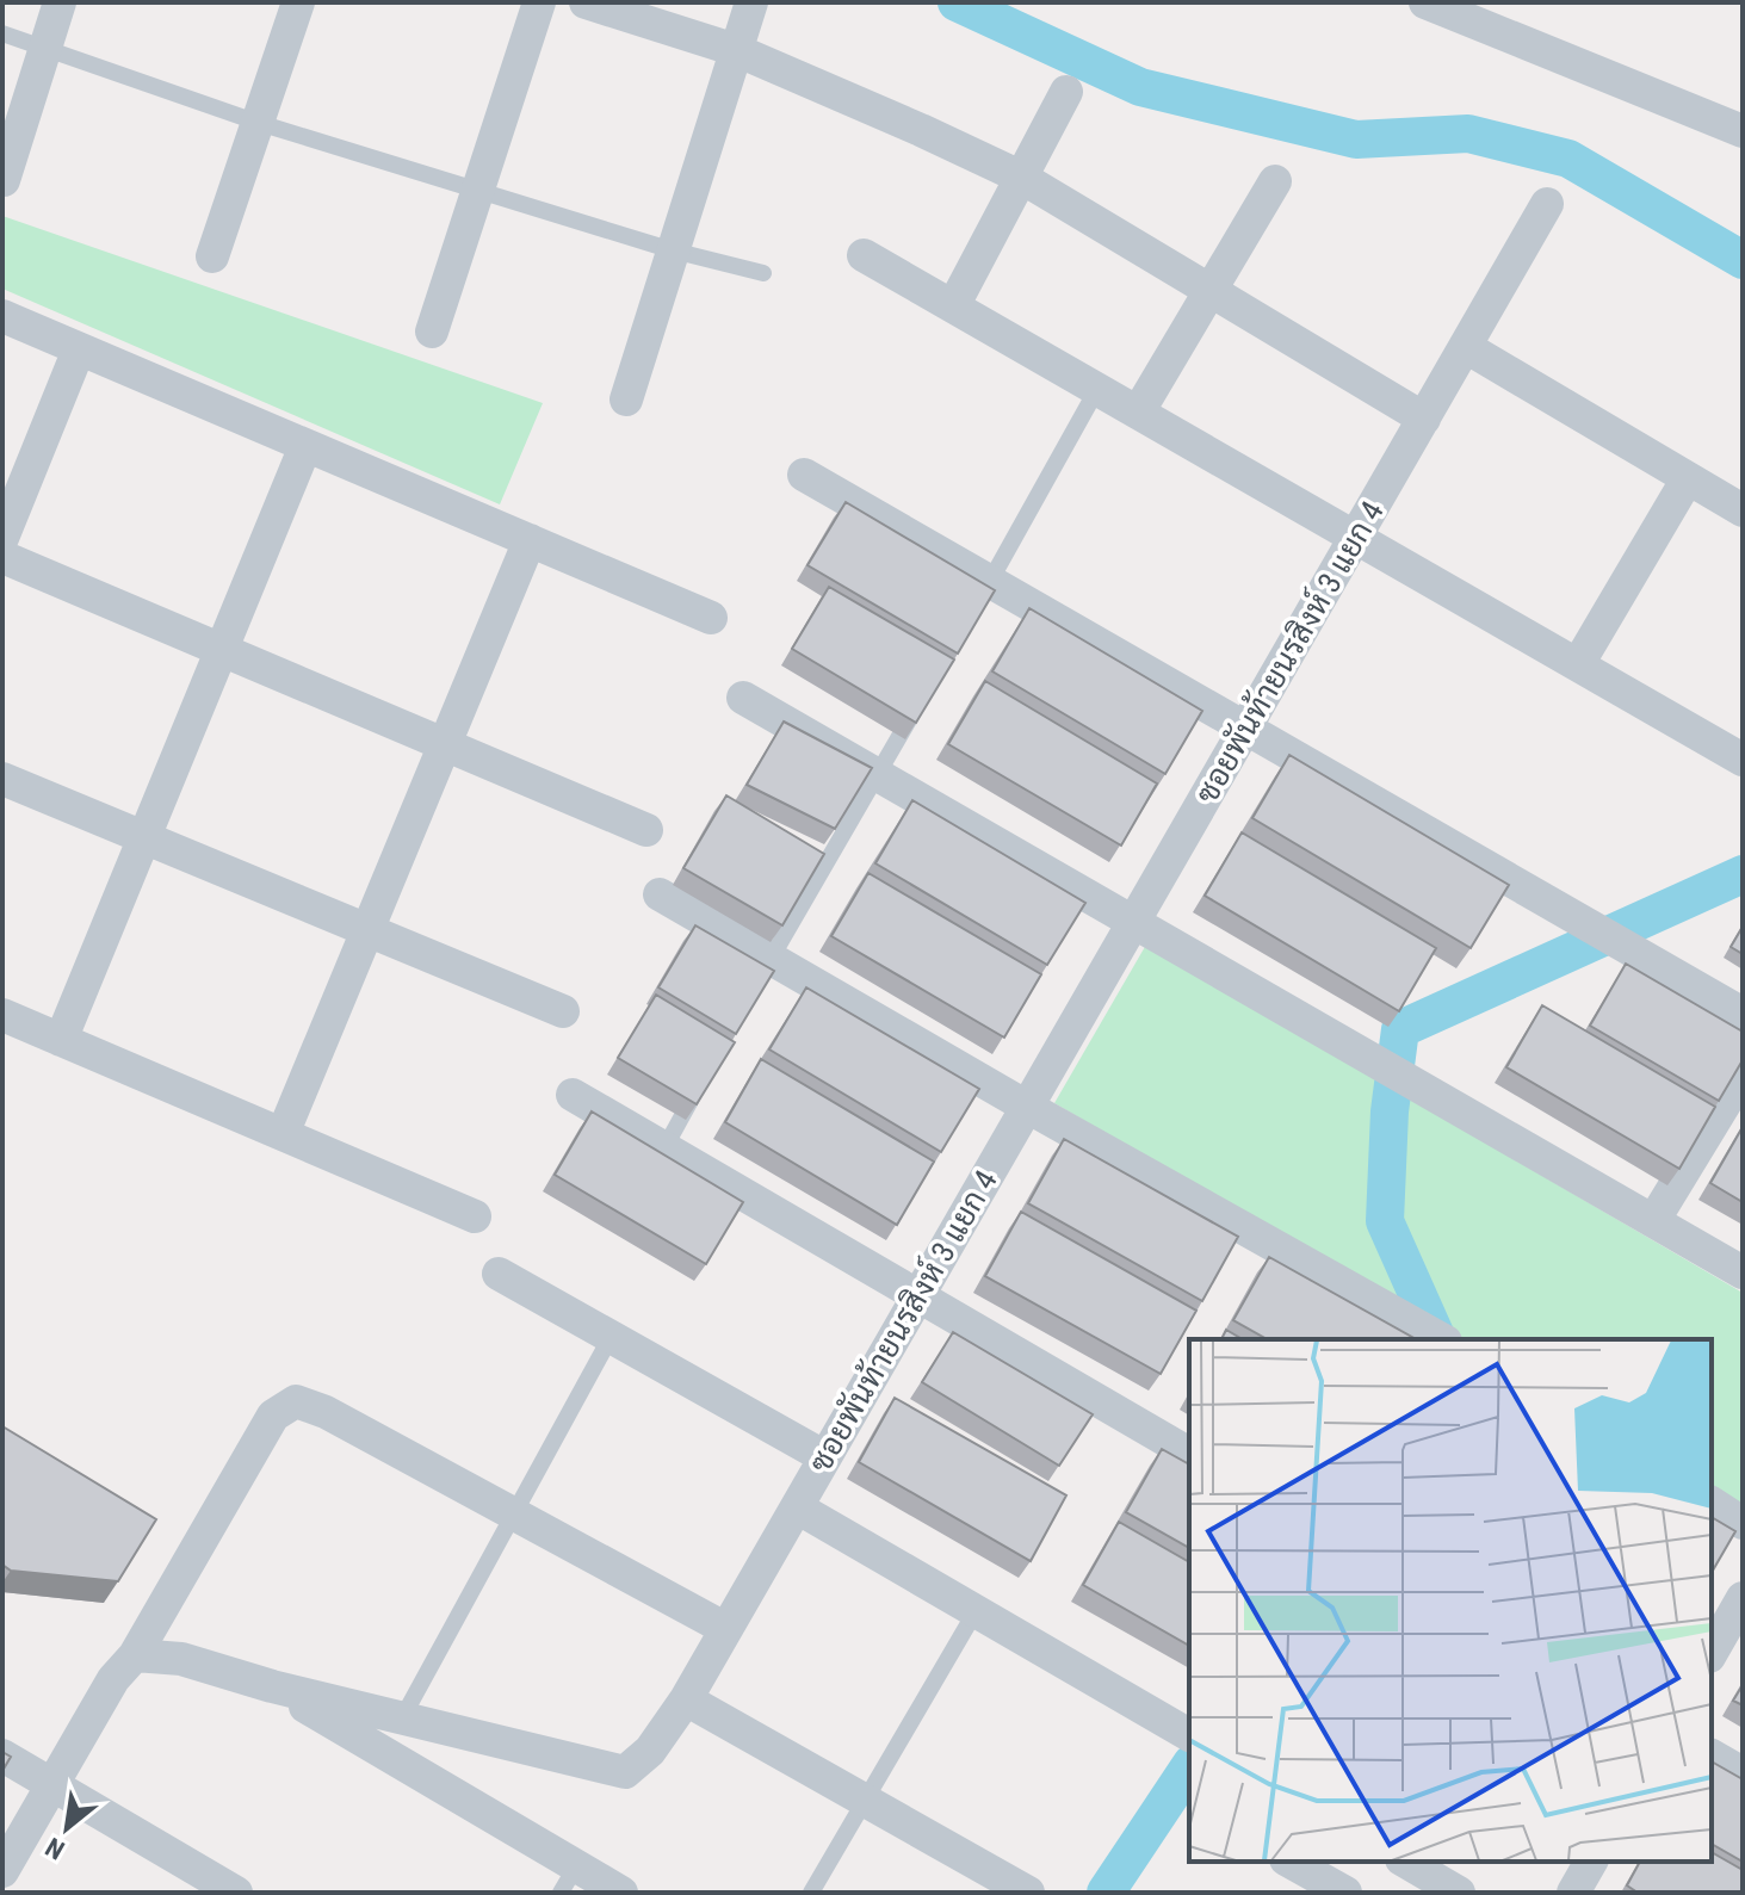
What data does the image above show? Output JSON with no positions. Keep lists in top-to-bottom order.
{
  "streets": {
    "street": ["ซอยพันท้ายนรสิงห์ 3 แยก 4"]
  },
  "north": "bottom left"
}
